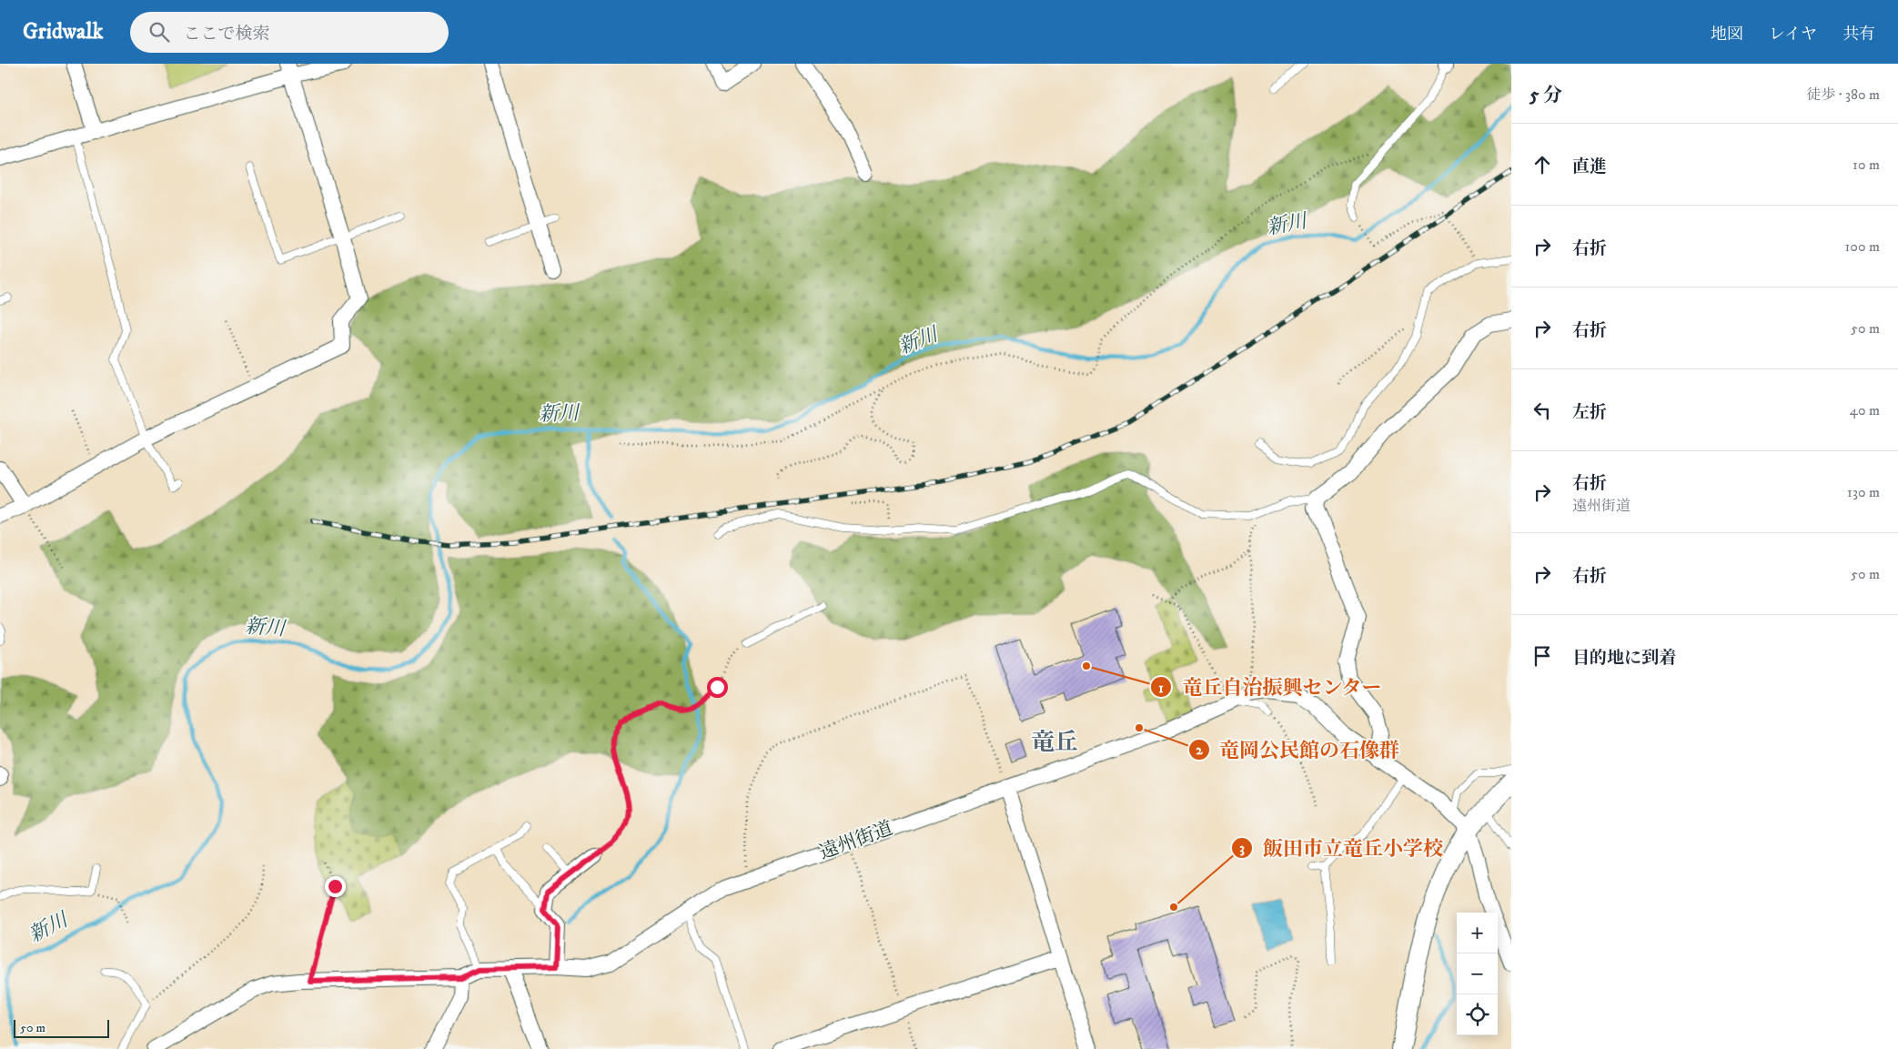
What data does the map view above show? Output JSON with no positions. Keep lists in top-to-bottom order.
{
  "streets": {
    "street": ["遠州街道"]
  },
  "districts": ["竜丘"],
  "water": ["新川"],
  "places": ["竜丘自治振興センター", "竜岡公民館の石像群", "飯田市立竜丘小学校"],
  "scale_bar": "50 m",
  "page": {
    "header": "Gridwalk",
    "search": "ここで検索",
    "nav": ["地図", "レイヤ", "共有"],
    "heading": ["5 分", "徒歩 · 380 m"],
    "list": [
      ["直進", "10 m"],
      ["右折", "100 m"],
      ["右折", "50 m"],
      ["左折", "40 m"],
      ["右折", "遠州街道", "130 m"],
      ["右折", "50 m"],
      "目的地に到着"
    ],
    "map_buttons": ["+", "−"],
    "scale": "50 m"
  }
}
